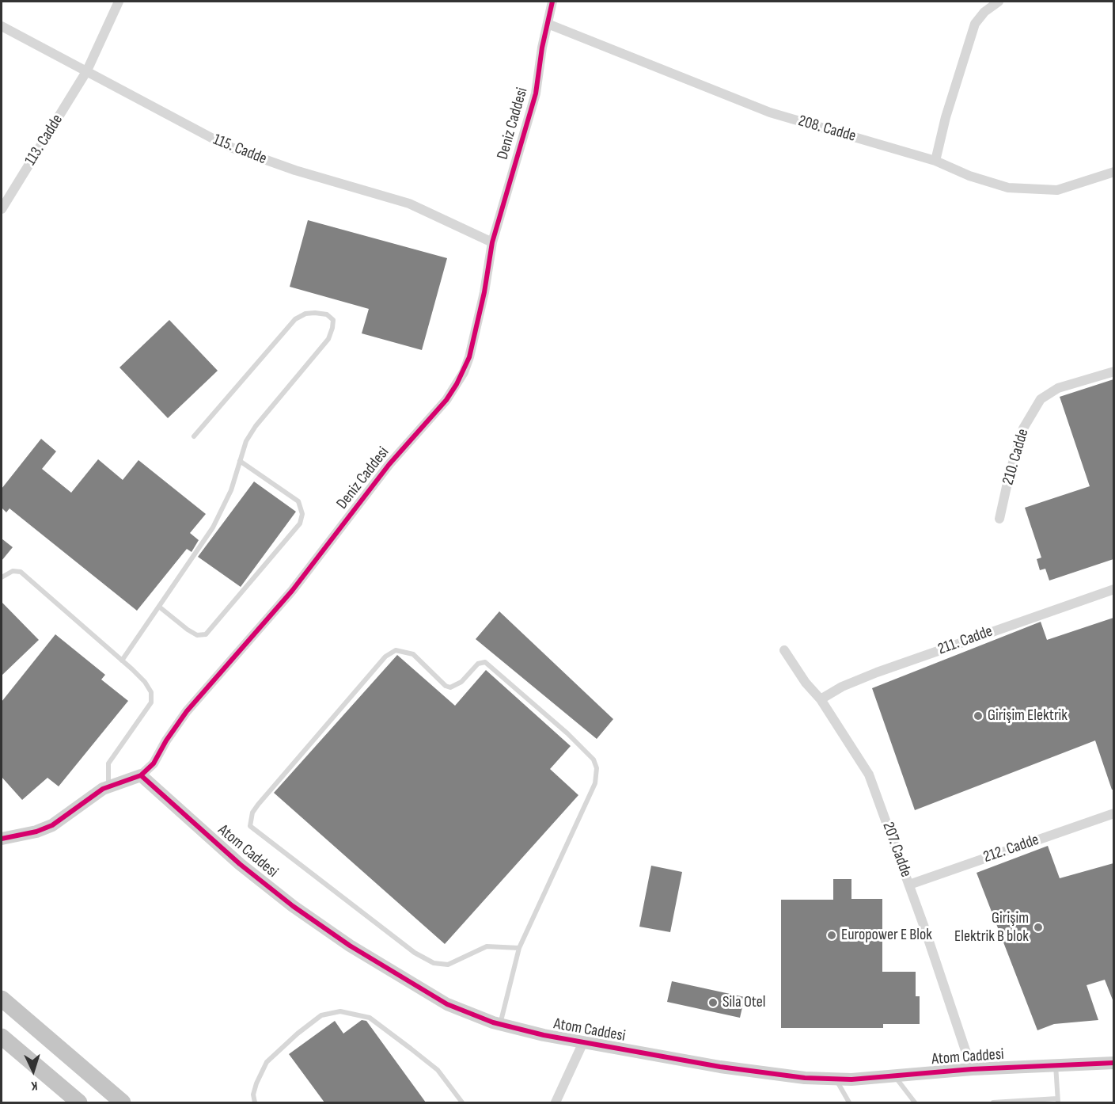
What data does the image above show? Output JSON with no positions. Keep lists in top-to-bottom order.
{
  "streets": {
    "street": [
      "Deniz Caddesi",
      "208. Cadde",
      "113. Cadde",
      "115. Cadde",
      "210. Cadde",
      "211. Cadde",
      "212. Cadde",
      "207. Cadde",
      "Atom Caddesi"
    ]
  },
  "crossings": [
    ["Deniz Caddesi", "208. Cadde"],
    ["Deniz Caddesi", "115. Cadde"],
    ["Deniz Caddesi", "Atom Caddesi"],
    ["113. Cadde", "115. Cadde"],
    ["211. Cadde", "207. Cadde"],
    ["212. Cadde", "207. Cadde"],
    ["207. Cadde", "Atom Caddesi"]
  ],
  "places": [
    "Girişim Elektrik",
    "Girişim Elektrik B blok",
    "Europower E Blok",
    "Sila Otel"
  ],
  "north": "bottom"
}
